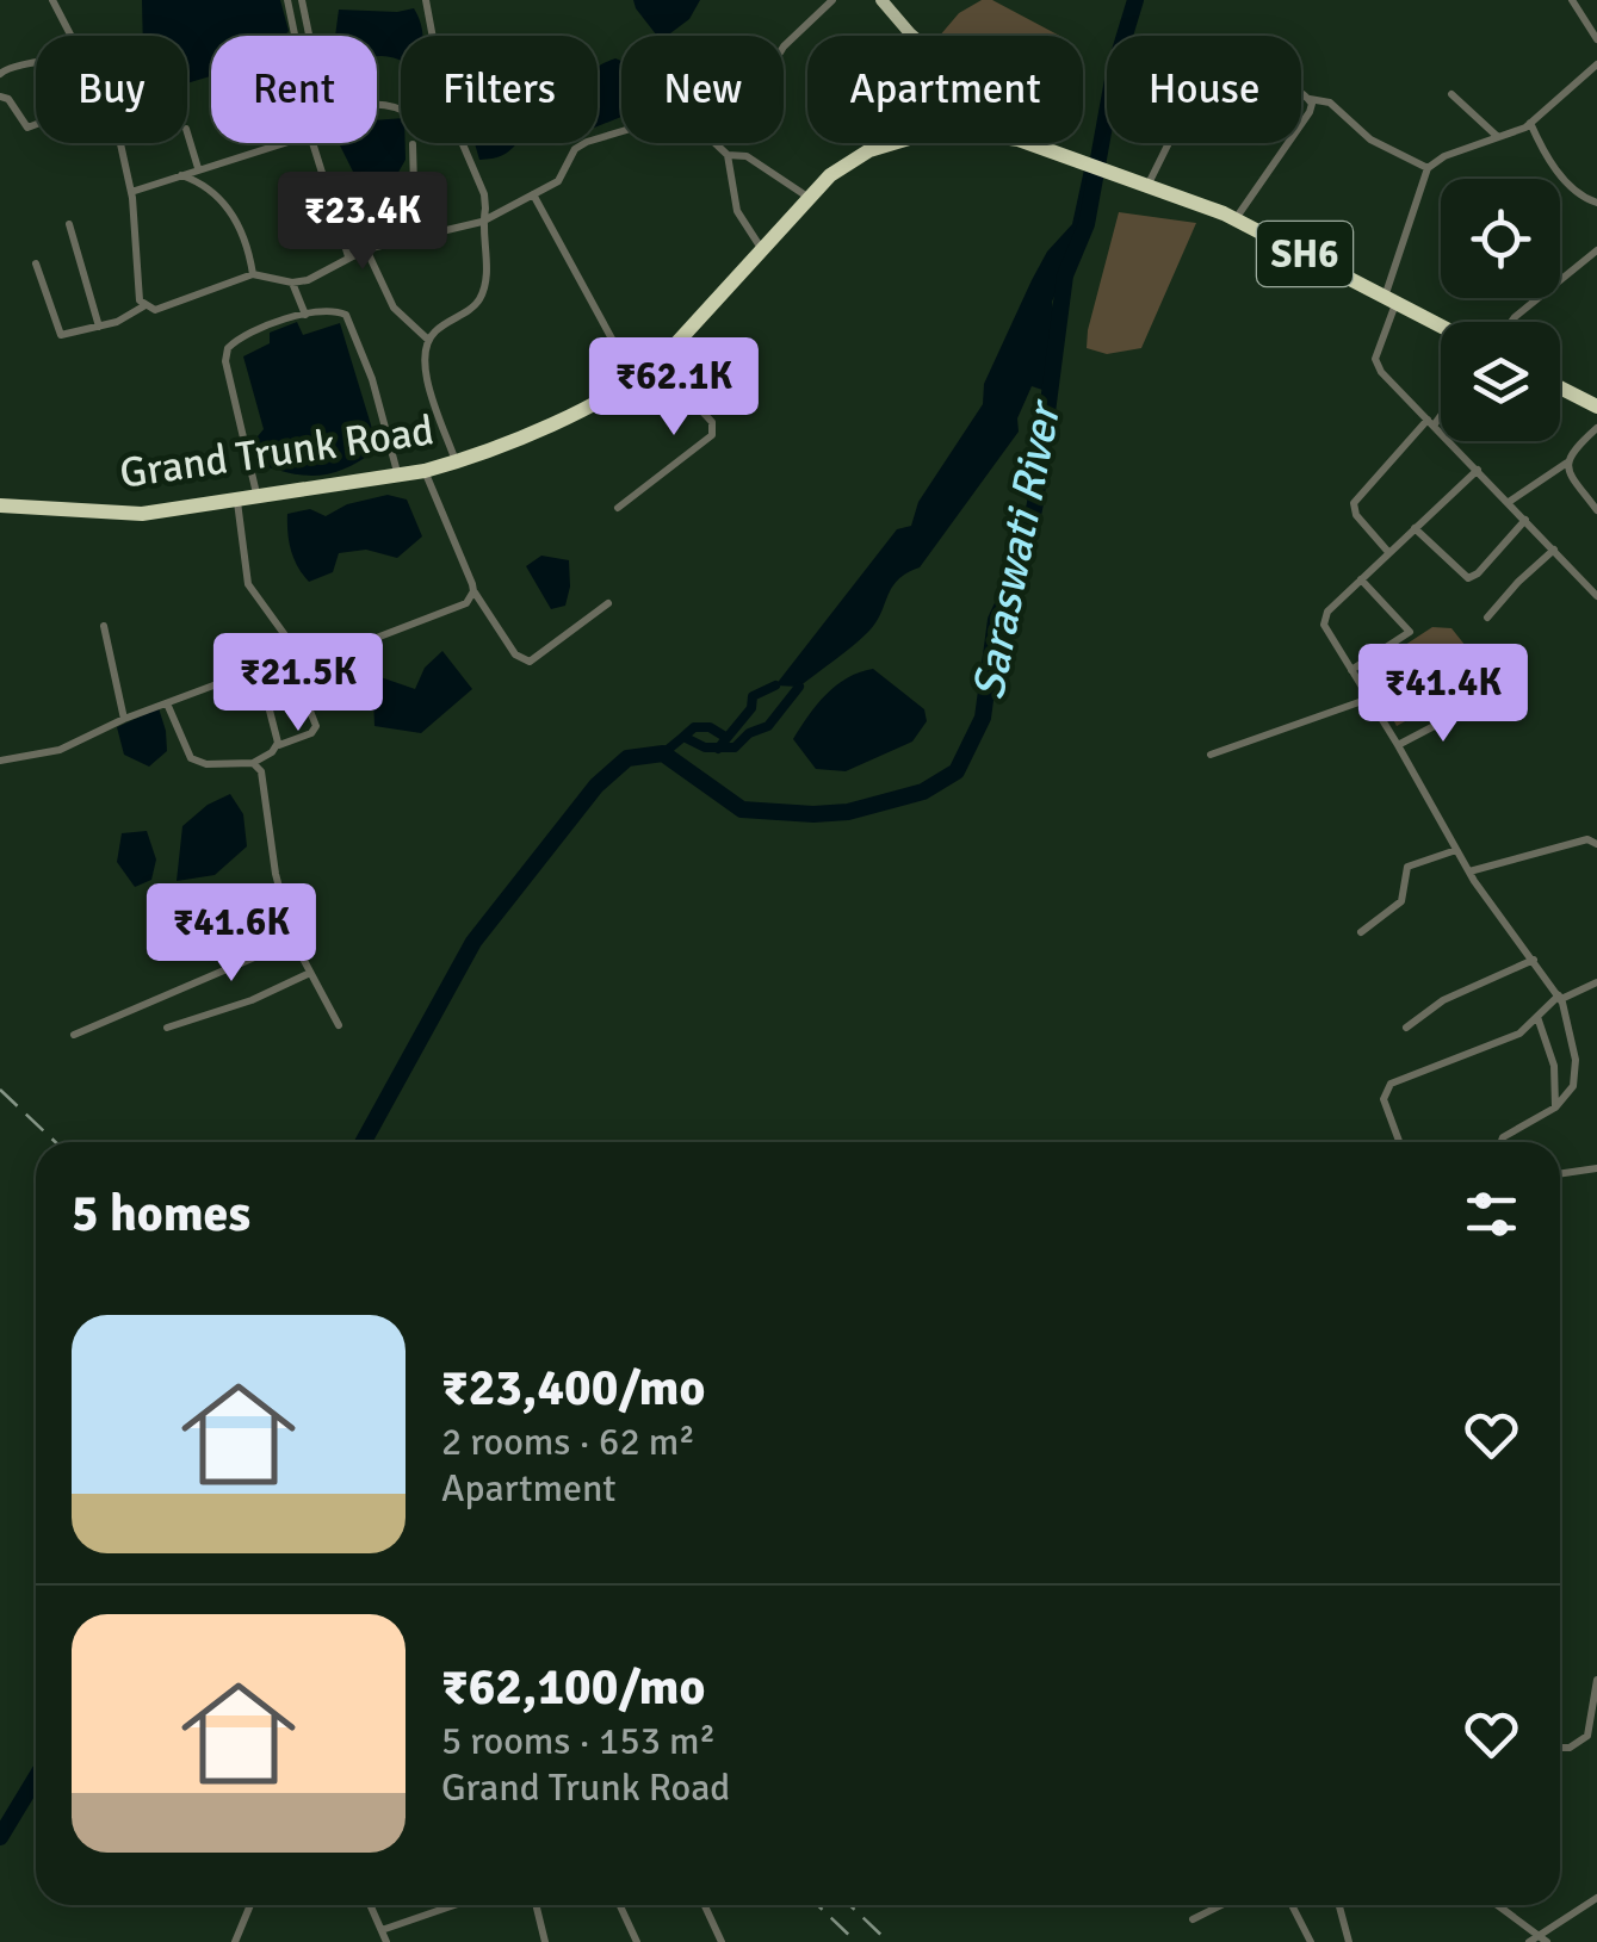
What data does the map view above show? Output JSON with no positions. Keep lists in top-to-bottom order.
{
  "streets": {
    "highway": ["SH6", "Grand Trunk Road"]
  },
  "water": ["Saraswati River"],
  "page": {
    "chip": [
      "Buy",
      "Rent",
      "Filters",
      "New",
      "Apartment",
      "House"
    ],
    "price": [
      "₹23.4K",
      "₹62.1K",
      "₹21.5K",
      "₹41.4K",
      "₹41.6K"
    ],
    "heading": "5 homes",
    "list": [
      {
        "name": "₹23,400/mo",
        "note": "2 rooms · 62 m² · Apartment"
      },
      {
        "name": "₹62,100/mo",
        "note": "5 rooms · 153 m² · Grand Trunk Road"
      }
    ]
  }
}
